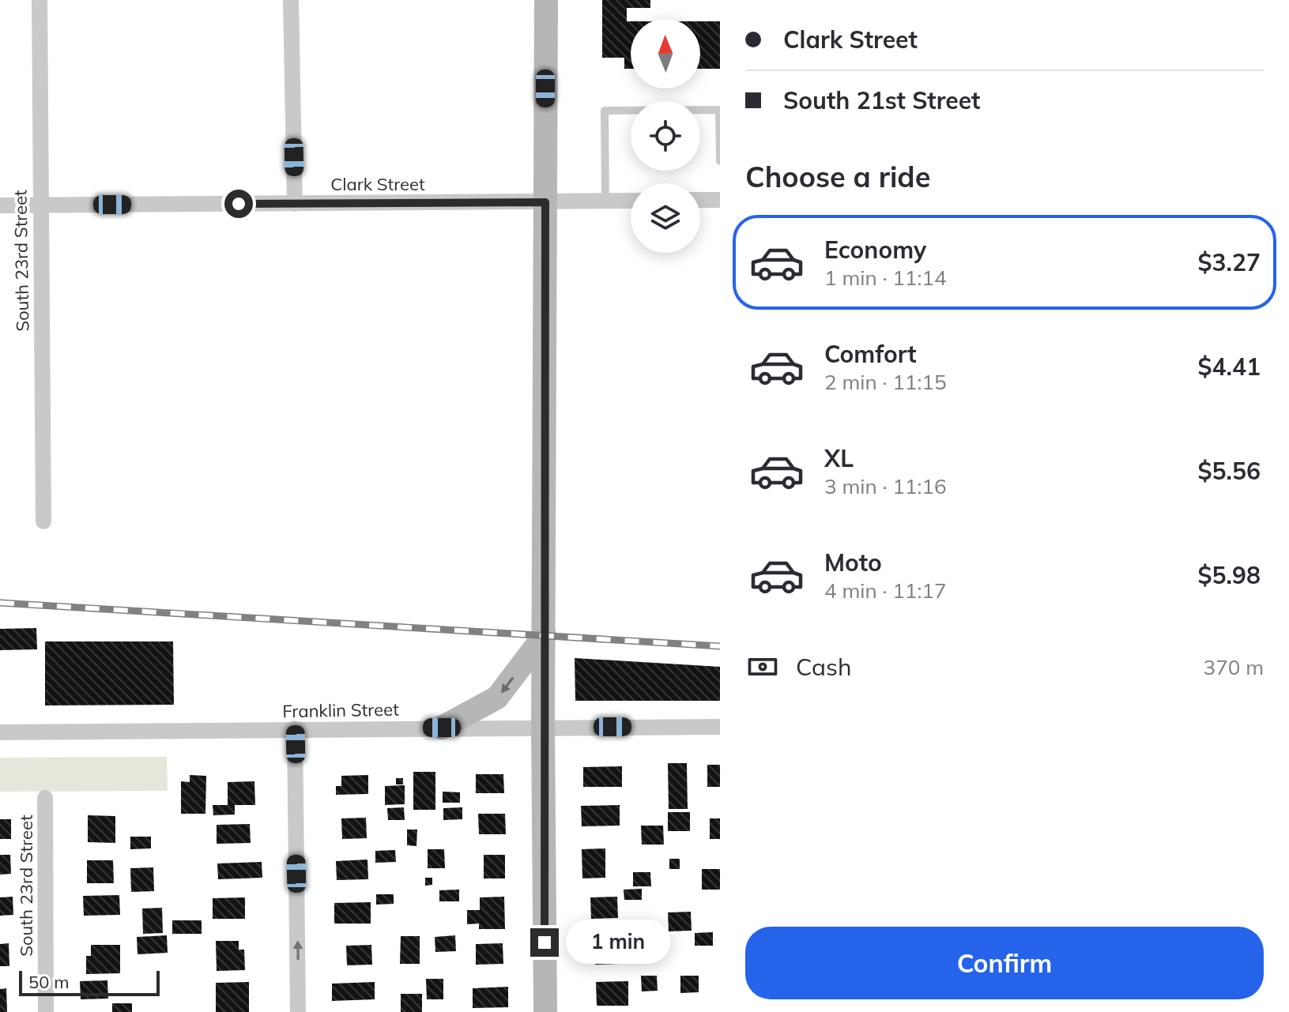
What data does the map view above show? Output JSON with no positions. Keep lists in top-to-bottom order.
{
  "streets": {
    "street": ["Clark Street", "South 23rd Street", "Franklin Street"]
  },
  "crossings": [
    ["Clark Street", "South 23rd Street"]
  ],
  "scale_bar": "50 m",
  "north": "top",
  "page": {
    "banner": ["Clark Street", "South 21st Street"],
    "heading": "Choose a ride",
    "list": [
      {
        "name": "Economy",
        "note": "1 min · 11:14",
        "value": "$3.27"
      },
      {
        "name": "Comfort",
        "note": "2 min · 11:15",
        "value": "$4.41"
      },
      {
        "name": "XL",
        "note": "3 min · 11:16",
        "value": "$5.56"
      },
      {
        "name": "Moto",
        "note": "4 min · 11:17",
        "value": "$5.98"
      }
    ],
    "pay": ["Cash", "370 m"],
    "buttons": "Confirm",
    "bubble": "1 min",
    "scale": "50 m"
  }
}
